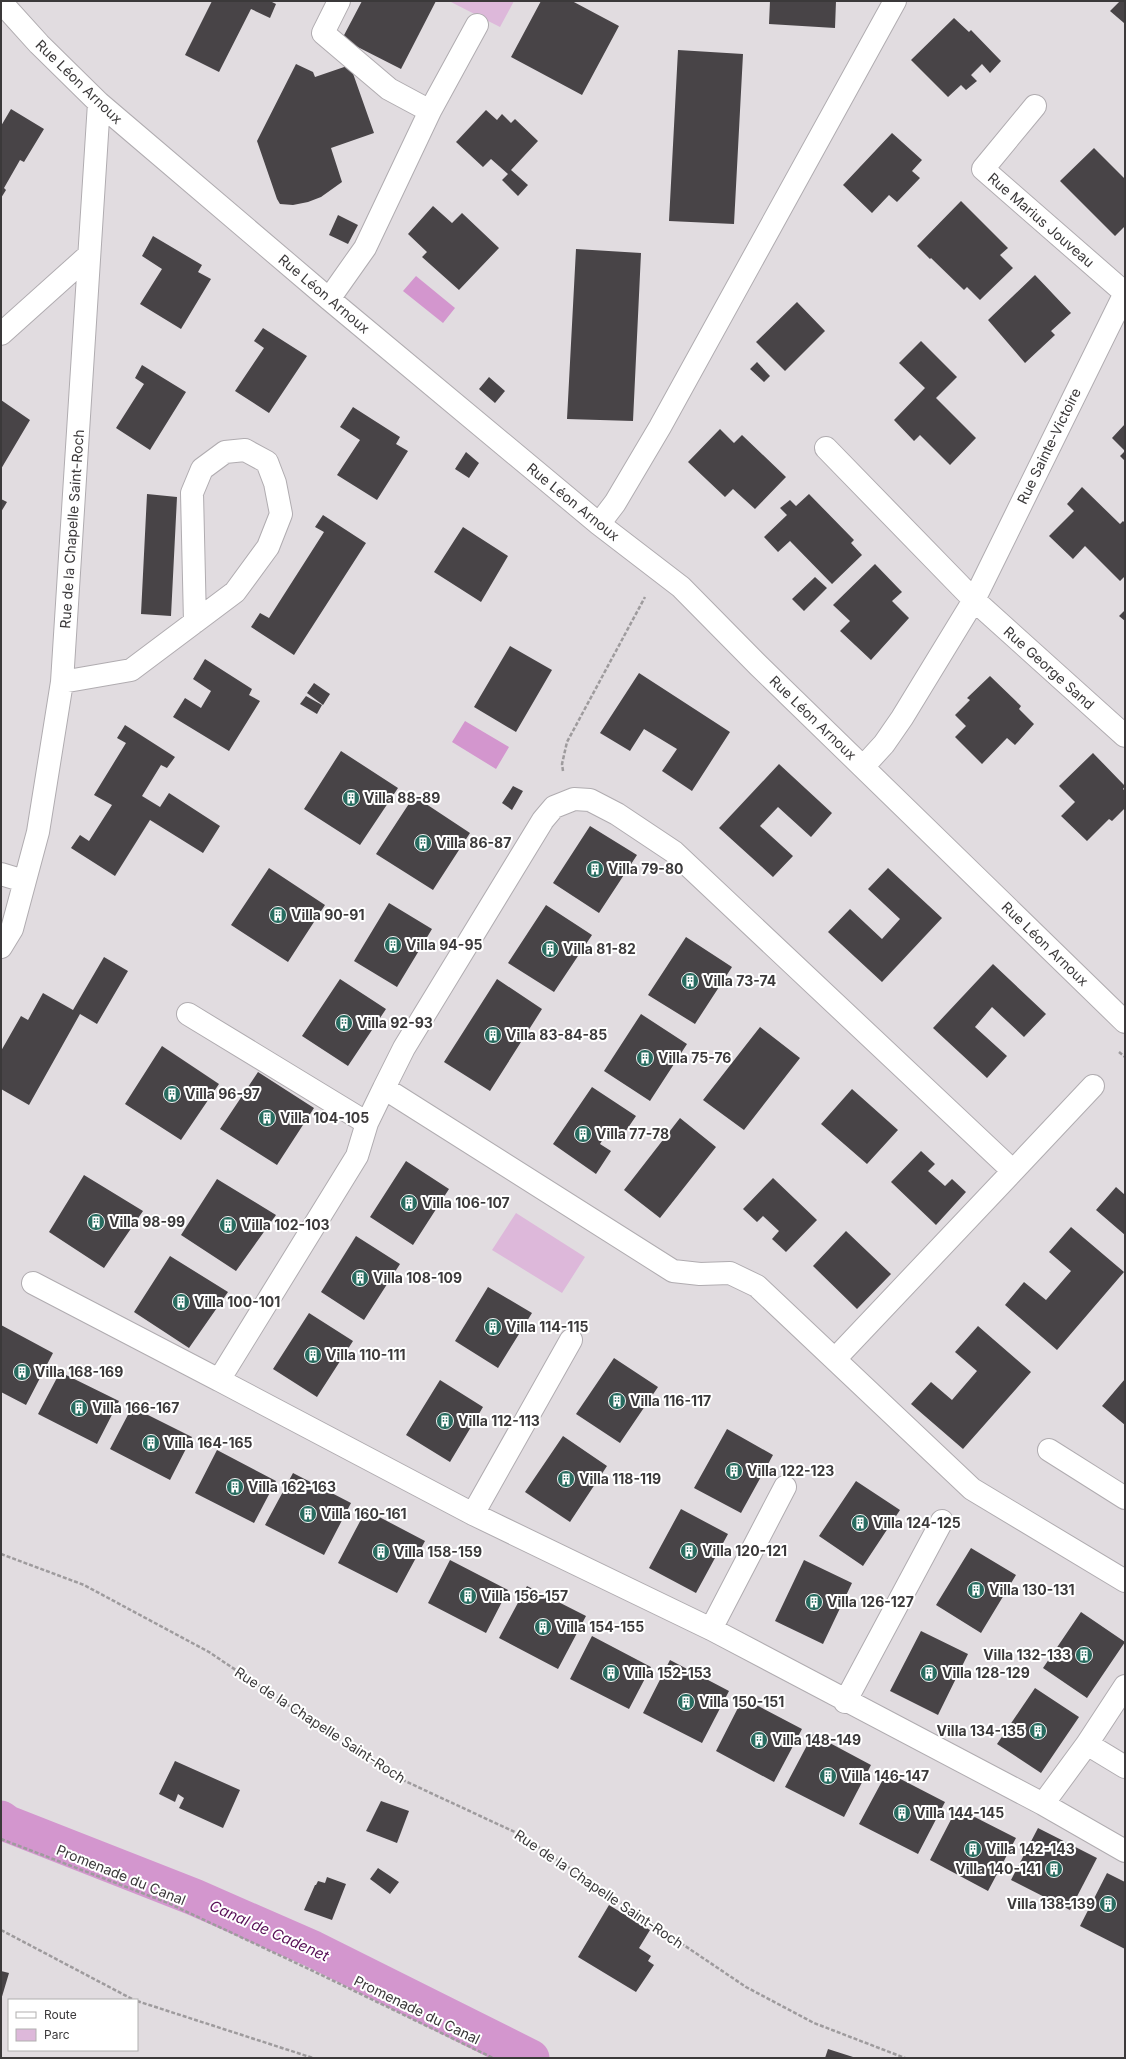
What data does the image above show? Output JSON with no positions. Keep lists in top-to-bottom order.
{
  "streets": {
    "street": [
      "Rue Léon Arnoux",
      "Rue Marius Jouveau",
      "Rue Sainte-Victoire",
      "Rue de la Chapelle Saint-Roch",
      "Rue George Sand"
    ],
    "path": ["Promenade du Canal"]
  },
  "crossings": [
    ["Rue Léon Arnoux", "Rue Sainte-Victoire"],
    ["Rue Léon Arnoux", "Rue de la Chapelle Saint-Roch"],
    ["Rue Marius Jouveau", "Rue Sainte-Victoire"],
    ["Rue Sainte-Victoire", "Rue George Sand"]
  ],
  "water": ["Canal de Cadenet"],
  "places": {
    "building": [
      "Villa 88-89",
      "Villa 86-87",
      "Villa 79-80",
      "Villa 90-91",
      "Villa 94-95",
      "Villa 81-82",
      "Villa 73-74",
      "Villa 92-93",
      "Villa 83-84-85",
      "Villa 75-76",
      "Villa 96-97",
      "Villa 104-105",
      "Villa 77-78",
      "Villa 106-107",
      "Villa 98-99",
      "Villa 102-103",
      "Villa 108-109",
      "Villa 100-101",
      "Villa 114-115",
      "Villa 110-111",
      "Villa 168-169",
      "Villa 116-117",
      "Villa 166-167",
      "Villa 112-113",
      "Villa 164-165",
      "Villa 122-123",
      "Villa 118-119",
      "Villa 162-163",
      "Villa 160-161",
      "Villa 124-125",
      "Villa 120-121",
      "Villa 158-159",
      "Villa 130-131",
      "Villa 156-157",
      "Villa 126-127",
      "Villa 154-155",
      "Villa 132-133",
      "Villa 152-153",
      "Villa 128-129",
      "Villa 150-151",
      "Villa 134-135",
      "Villa 148-149",
      "Villa 146-147",
      "Villa 144-145",
      "Villa 142-143",
      "Villa 140-141",
      "Villa 138-139"
    ]
  },
  "legend": ["Route", "Parc"]
}
